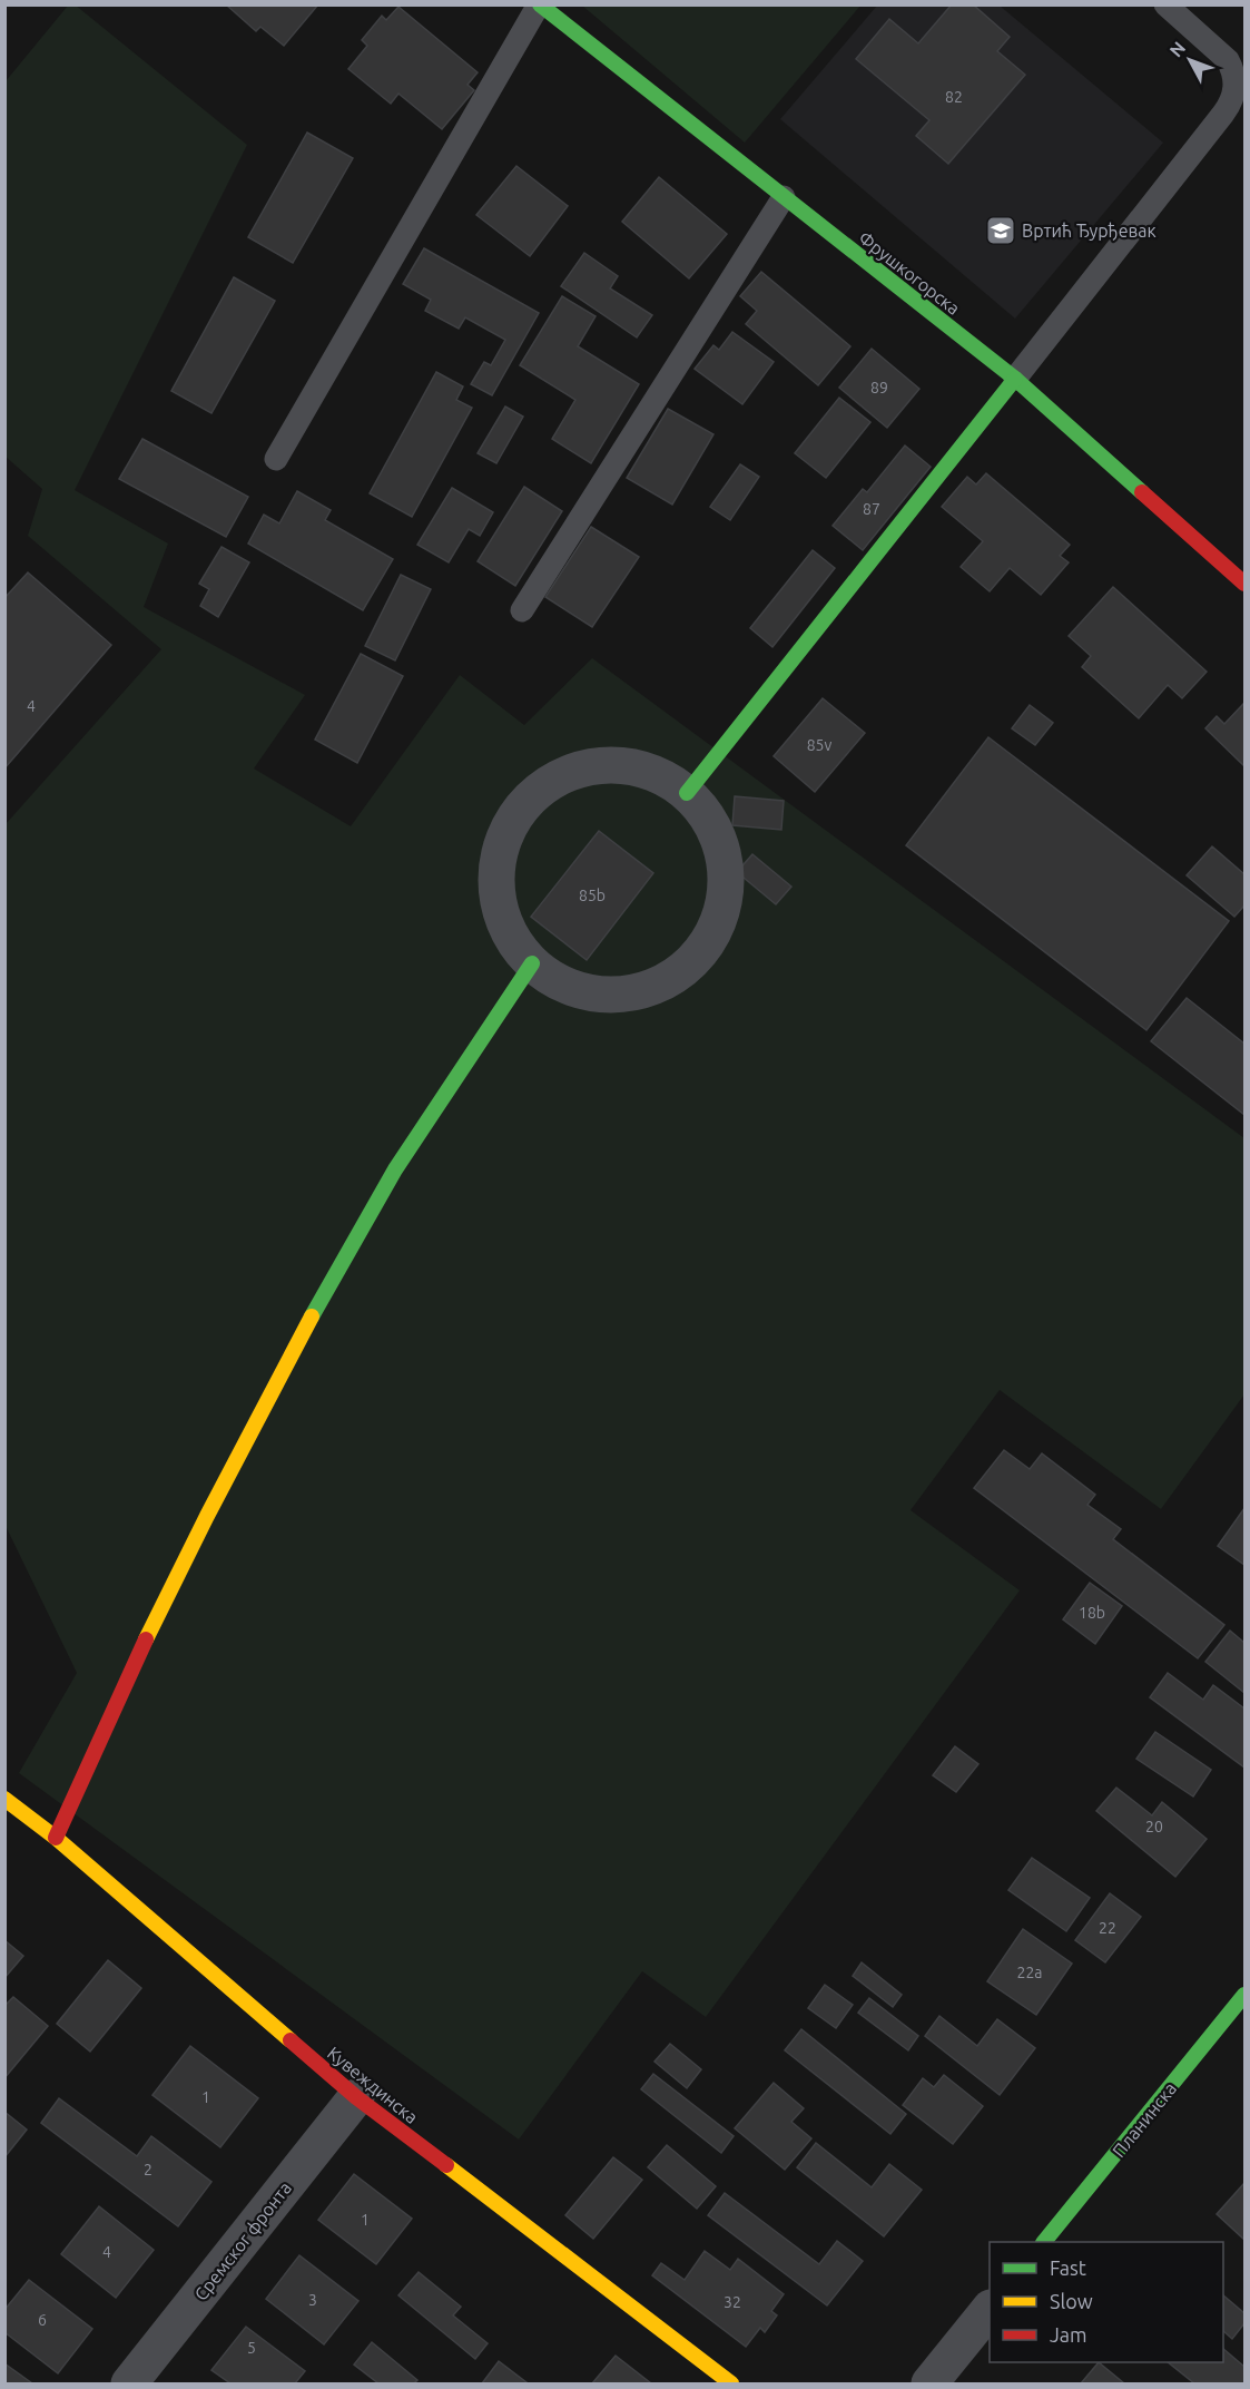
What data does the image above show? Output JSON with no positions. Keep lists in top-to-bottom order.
{
  "streets": {
    "street": [
      "Фрушкогорска",
      "Кувеждинска",
      "Планинска",
      "Сремског фронта"
    ]
  },
  "crossings": [
    ["Кувеждинска", "Сремског фронта"]
  ],
  "places": {
    "school or university": ["Вртић Ђурђевак"]
  },
  "house_numbers": [
    "82",
    "89",
    "87",
    "4",
    "85v",
    "85b",
    "18b",
    "20",
    "22",
    "22a",
    "1",
    "2",
    "1",
    "4",
    "3",
    "32",
    "6",
    "5"
  ],
  "legend": ["Fast", "Slow", "Jam"],
  "north": "top left"
}
